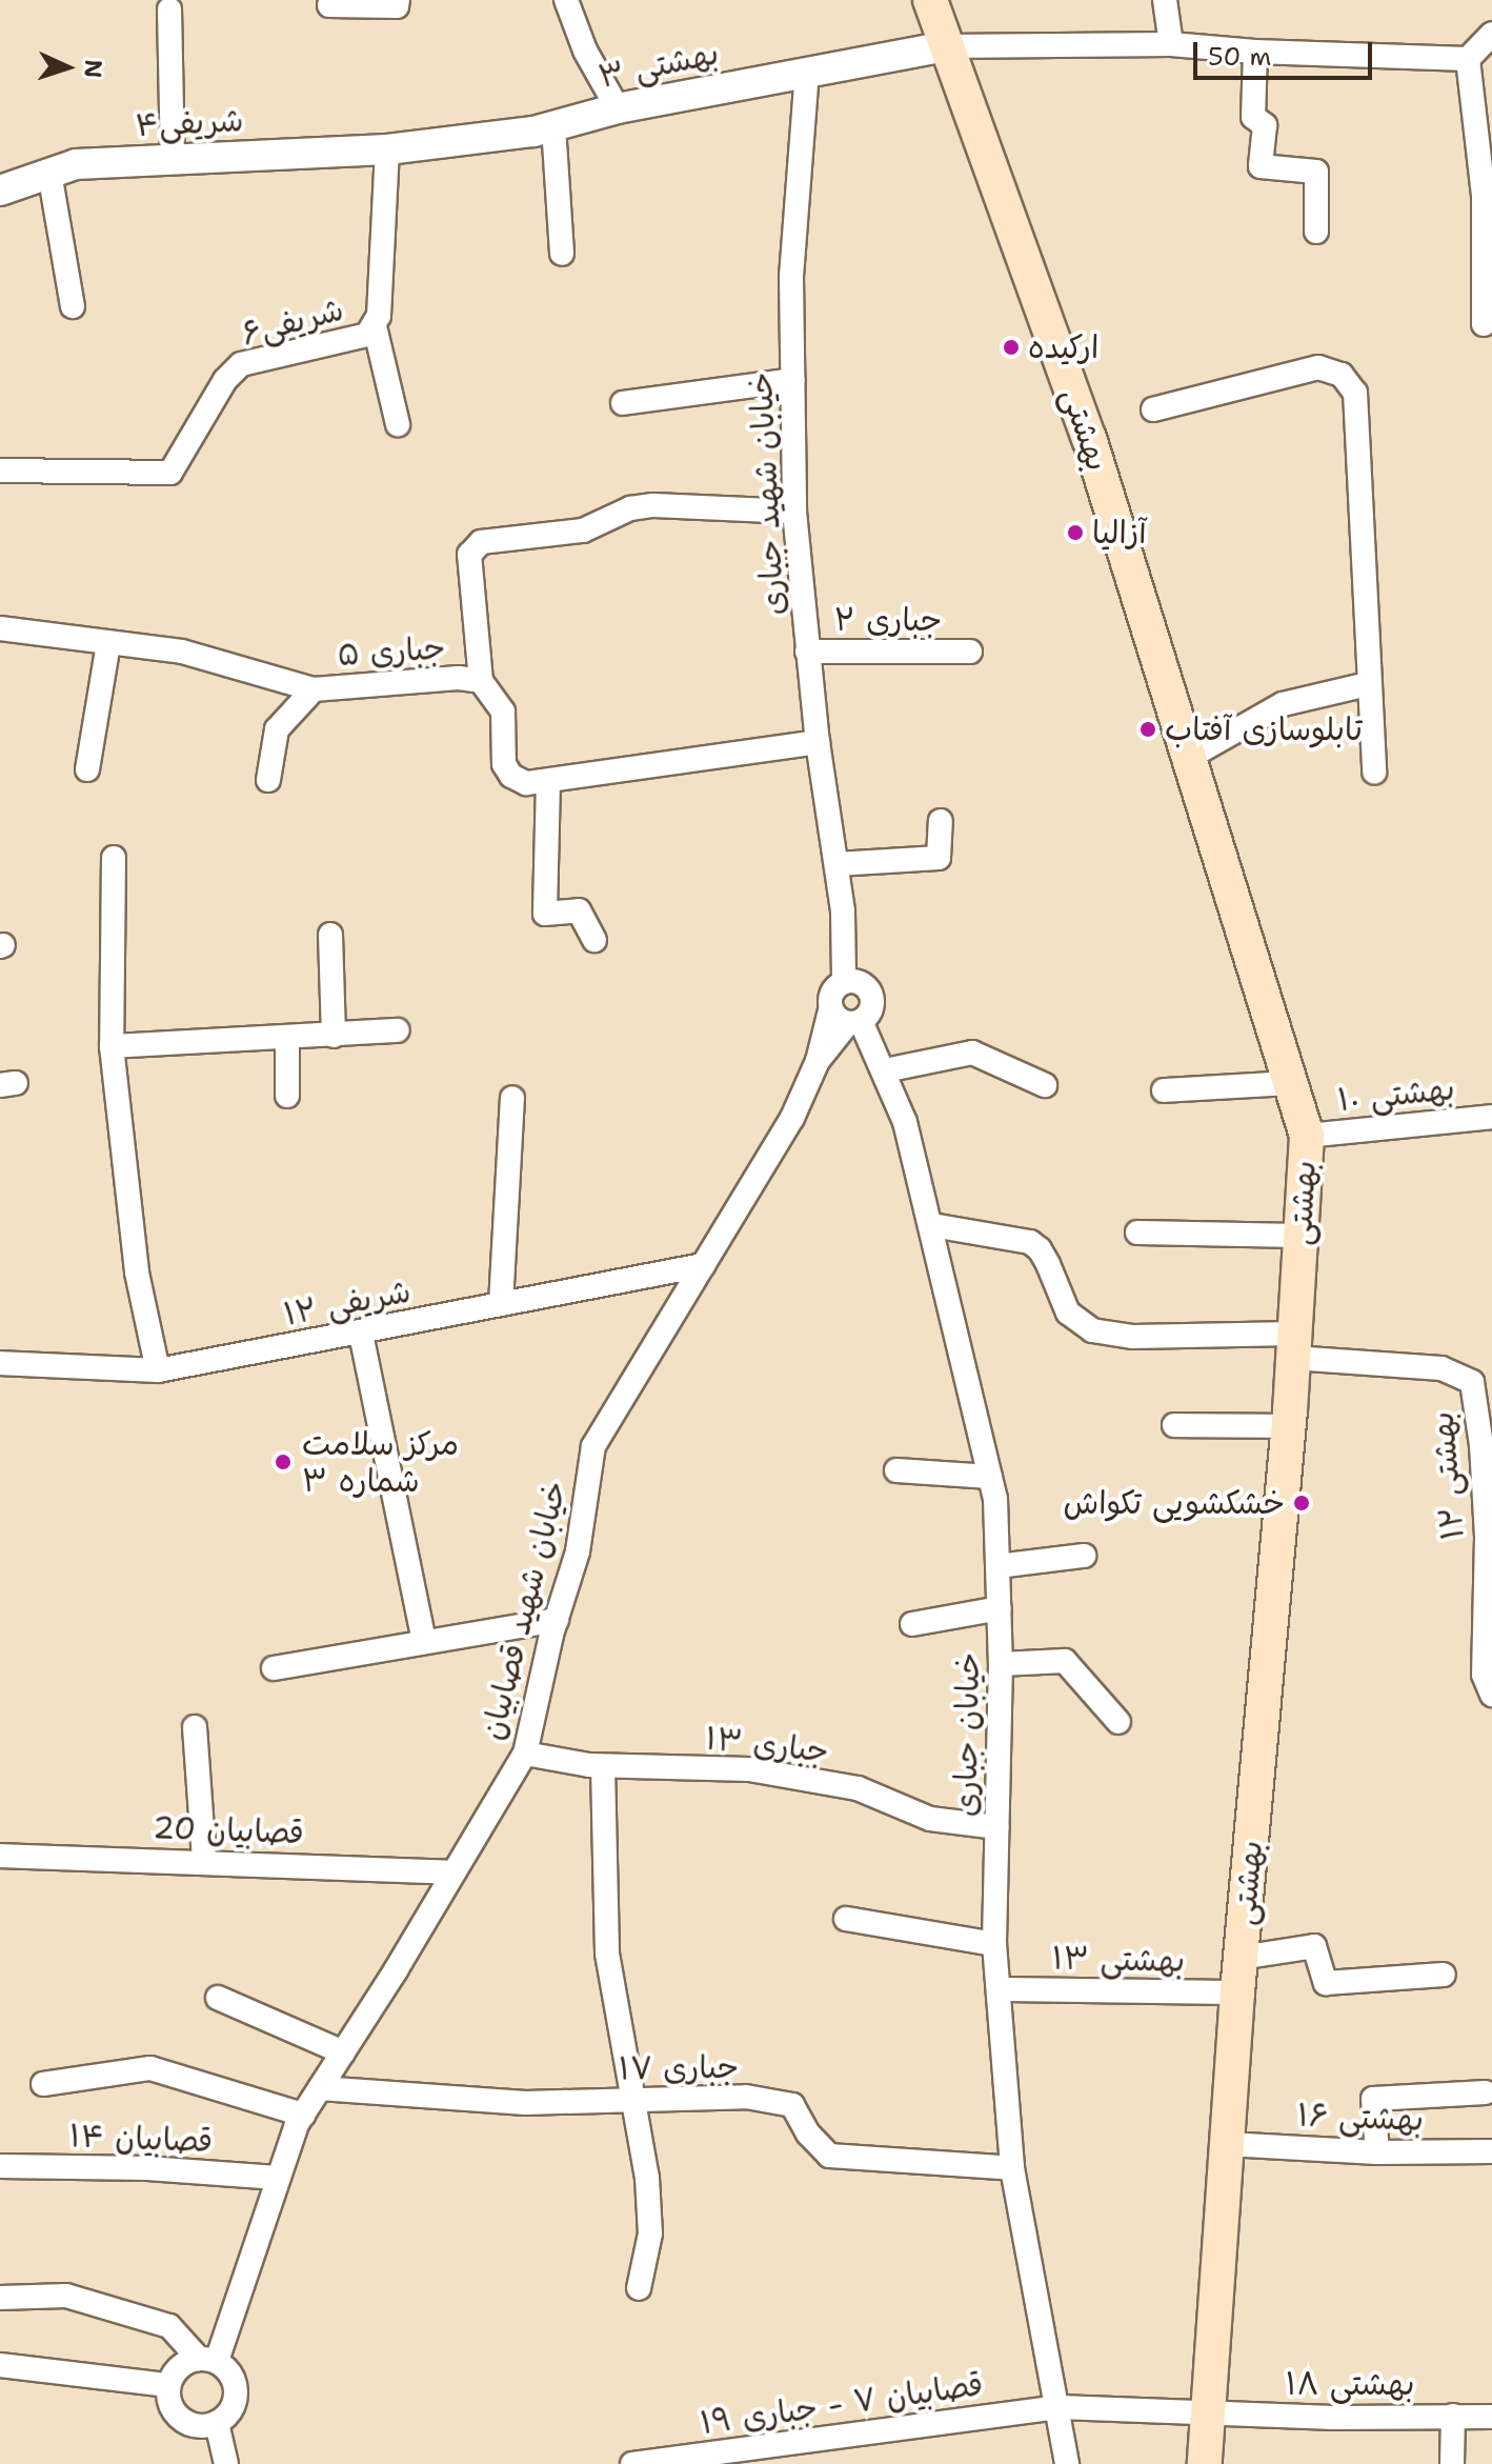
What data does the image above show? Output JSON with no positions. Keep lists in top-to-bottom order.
{
  "streets": {
    "main road": ["بهشتی"],
    "street": [
      "بهشتی ۳",
      "شریفی۴",
      "شریفی۶",
      "خیابان شهید جباری",
      "جباری ۲",
      "جباری ۵",
      "بهشتی ۱۰",
      "شریفی ۱۲",
      "بهشتی ۱۲",
      "خیابان شهید قصابیان",
      "خیابان جباری",
      "جباری ۱۳",
      "قصابیان 20",
      "بهشتی ۱۳",
      "جباری ۱۷",
      "بهشتی ۱۶",
      "قصابیان ۱۴",
      "بهشتی ۱۸",
      "قصابيان ۷ - جباری ۱۹"
    ]
  },
  "crossings": [
    ["بهشتی ۳", "شریفی۴"],
    ["بهشتی ۳", "شریفی۶"],
    ["بهشتی ۳", "بهشتی"],
    ["بهشتی ۳", "خیابان شهید جباری"],
    ["شریفی۴", "شریفی۶"],
    ["بهشتی", "بهشتی ۱۰"],
    ["بهشتی", "بهشتی ۱۲"],
    ["بهشتی", "بهشتی ۱۳"],
    ["بهشتی", "بهشتی ۱۶"],
    ["بهشتی", "بهشتی ۱۸"],
    ["بهشتی", "قصابيان ۷ - جباری ۱۹"],
    ["خیابان شهید جباری", "جباری ۲"],
    ["خیابان شهید جباری", "جباری ۵"],
    ["شریفی ۱۲", "خیابان شهید قصابیان"],
    ["خیابان شهید قصابیان", "خیابان جباری"],
    ["خیابان شهید قصابیان", "جباری ۱۳"],
    ["خیابان شهید قصابیان", "قصابیان 20"],
    ["خیابان شهید قصابیان", "جباری ۱۷"],
    ["خیابان شهید قصابیان", "قصابیان ۱۴"],
    ["خیابان جباری", "جباری ۱۳"],
    ["خیابان جباری", "بهشتی ۱۳"],
    ["خیابان جباری", "جباری ۱۷"],
    ["خیابان جباری", "قصابيان ۷ - جباری ۱۹"],
    ["بهشتی ۱۸", "قصابيان ۷ - جباری ۱۹"]
  ],
  "places": [
    "ارکیده",
    "آزالیا",
    "تابلوسازی آفتاب",
    "مرکز سلامت شماره ۳",
    "خشکشویی تکواش"
  ],
  "scale_bar": "50 m",
  "north": "right"
}
